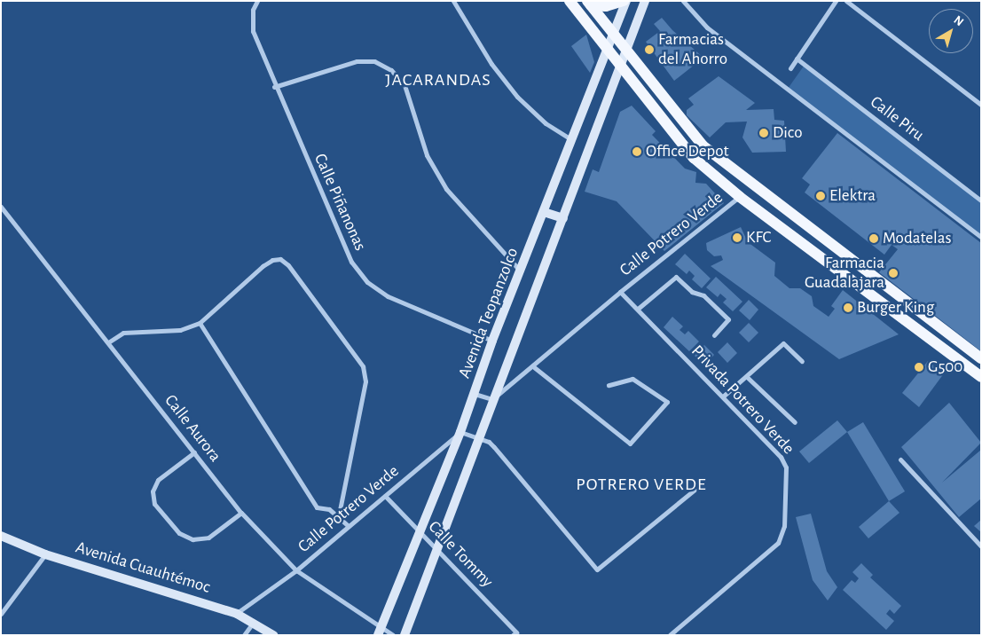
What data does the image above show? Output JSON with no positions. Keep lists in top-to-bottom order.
{
  "streets": {
    "main road": ["Avenida Teopanzolco", "Avenida Cuauhtémoc"],
    "street": [
      "Calle Piru",
      "Calle Piñanonas",
      "Calle Potrero Verde",
      "Privada Potrero Verde",
      "Calle Aurora",
      "Calle Tommy"
    ]
  },
  "crossings": [
    ["Calle Piñanonas", "Avenida Teopanzolco"],
    ["Calle Potrero Verde", "Avenida Teopanzolco"],
    ["Calle Potrero Verde", "Privada Potrero Verde"],
    ["Calle Potrero Verde", "Calle Aurora"],
    ["Calle Potrero Verde", "Calle Tommy"],
    ["Calle Potrero Verde", "Avenida Cuauhtémoc"],
    ["Avenida Teopanzolco", "Calle Aurora"],
    ["Avenida Teopanzolco", "Calle Tommy"]
  ],
  "districts": ["JACARANDAS", "POTRERO VERDE"],
  "places": [
    "Farmacias del Ahorro",
    "Dico",
    "Office Depot",
    "Elektra",
    "KFC",
    "Modatelas",
    "Farmacia Guadalajara",
    "Burger King",
    "G500"
  ],
  "north": "top right"
}
